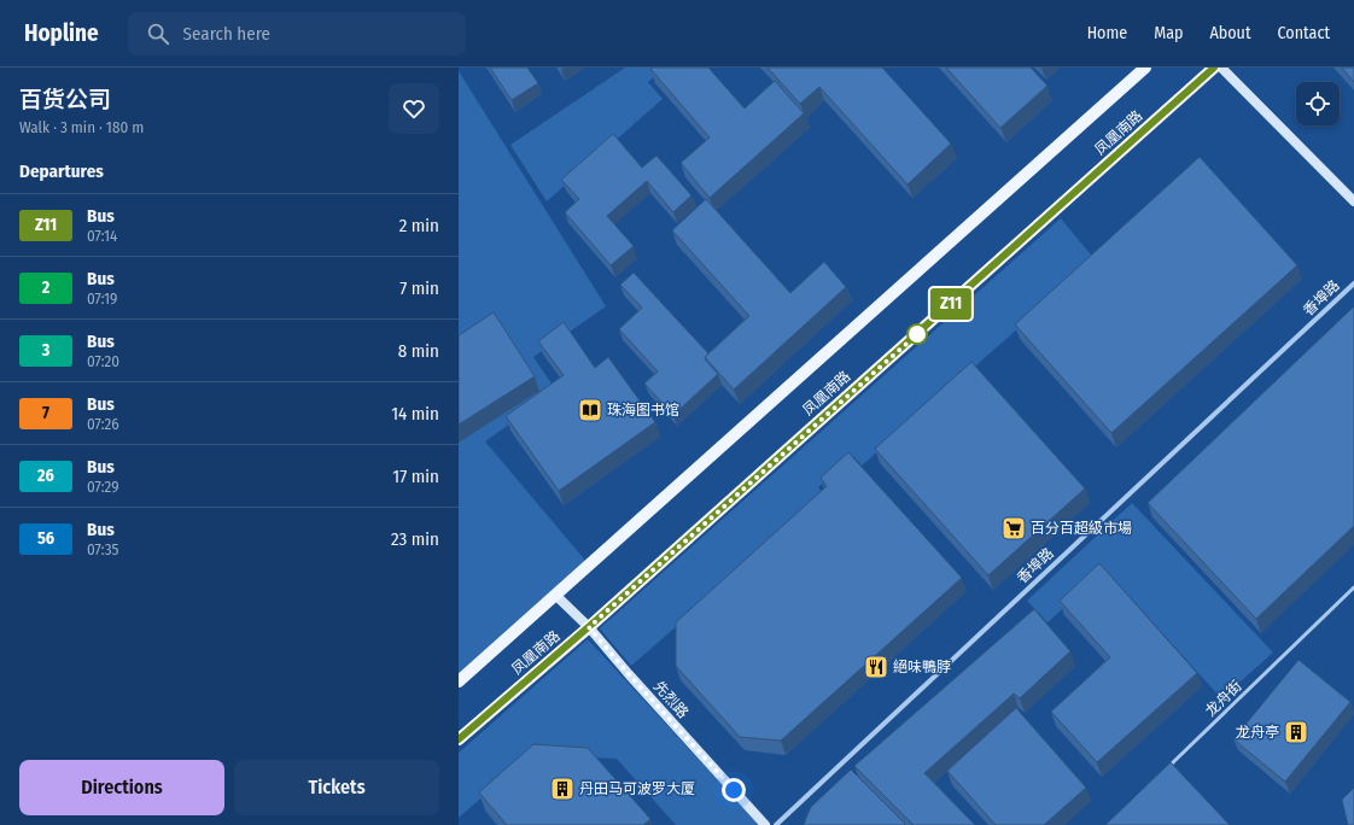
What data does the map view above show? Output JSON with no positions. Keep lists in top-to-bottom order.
{
  "streets": {
    "main road": ["凤凰南路"],
    "street": ["香埠路", "先烈路"],
    "lane": ["龙舟街"]
  },
  "crossings": [
    ["凤凰南路", "先烈路"]
  ],
  "places": {
    "library": ["珠海图书馆"],
    "supermarket": ["百分百超級市場"],
    "restaurant": ["絕味鴨脖"],
    "building": ["龙舟亭", "丹田马可波罗大厦"]
  },
  "lines": ["bus line Z11"],
  "page": {
    "header": "Hopline",
    "search": "Search here",
    "nav": [
      "Home",
      "Map",
      "About",
      "Contact"
    ],
    "heading": [
      ["百货公司", "Walk · 3 min · 180 m"],
      "Departures"
    ],
    "on_map": "Z11",
    "list": [
      {
        "mark": "Z11",
        "name": "Bus",
        "note": "07:14",
        "value": "2 min"
      },
      {
        "mark": "2",
        "name": "Bus",
        "note": "07:19",
        "value": "7 min"
      },
      {
        "mark": "3",
        "name": "Bus",
        "note": "07:20",
        "value": "8 min"
      },
      {
        "mark": "7",
        "name": "Bus",
        "note": "07:26",
        "value": "14 min"
      },
      {
        "mark": "26",
        "name": "Bus",
        "note": "07:29",
        "value": "17 min"
      },
      {
        "mark": "56",
        "name": "Bus",
        "note": "07:35",
        "value": "23 min"
      }
    ],
    "buttons": ["Directions", "Tickets"]
  }
}
